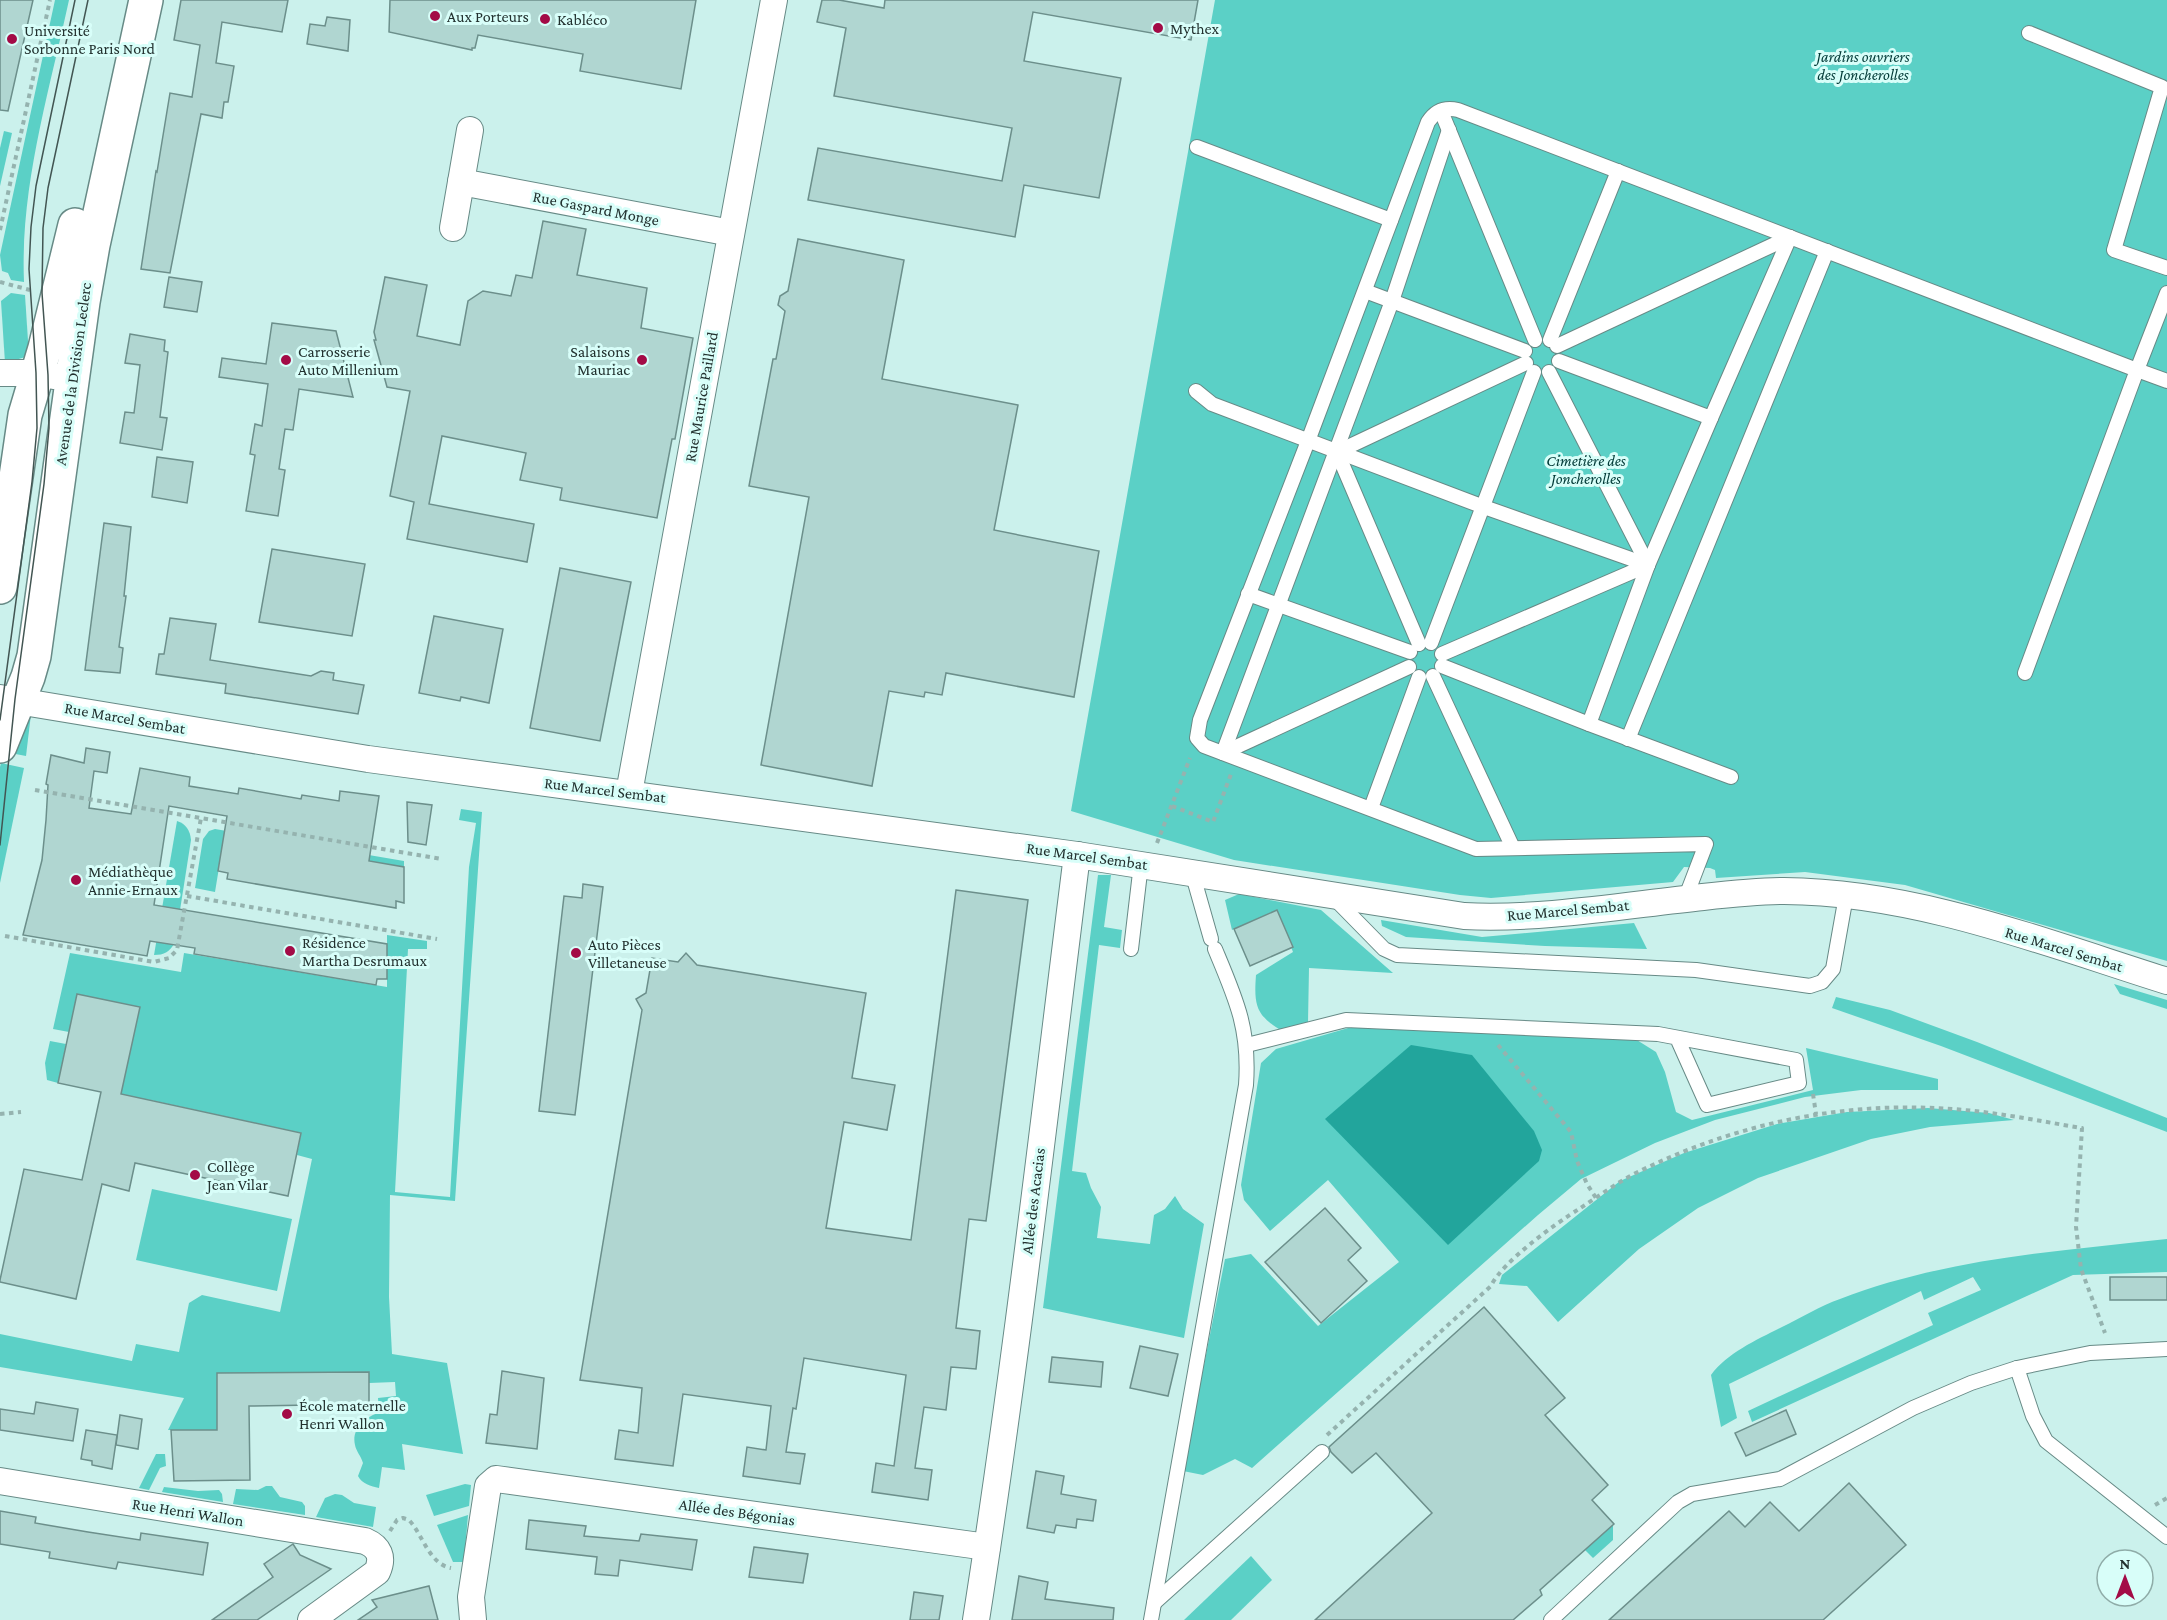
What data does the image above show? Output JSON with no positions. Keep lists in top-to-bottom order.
{
  "streets": {
    "street": [
      "Rue Gaspard Monge",
      "Avenue de la Division Leclerc",
      "Rue Maurice Paillard",
      "Rue Marcel Sembat",
      "Allée des Acacias",
      "Rue Henri Wallon",
      "Allée des Bégonias"
    ]
  },
  "crossings": [
    ["Rue Gaspard Monge", "Rue Maurice Paillard"],
    ["Avenue de la Division Leclerc", "Rue Marcel Sembat"],
    ["Rue Maurice Paillard", "Rue Marcel Sembat"],
    ["Rue Marcel Sembat", "Allée des Acacias"],
    ["Allée des Acacias", "Allée des Bégonias"]
  ],
  "parks": ["Jardins ouvriers des Joncherolles", "Cimetière des Joncherolles"],
  "places": [
    "Aux Porteurs",
    "Kabléco",
    "Mythex",
    "Université Sorbonne Paris Nord",
    "Carrosserie Auto Millenium",
    "Salaisons Mauriac",
    "Médiathèque Annie-Ernaux",
    "Résidence Martha Desrumaux",
    "Auto Pièces Villetaneuse",
    "Collège Jean Vilar",
    "École maternelle Henri Wallon"
  ],
  "north": "top"
}
